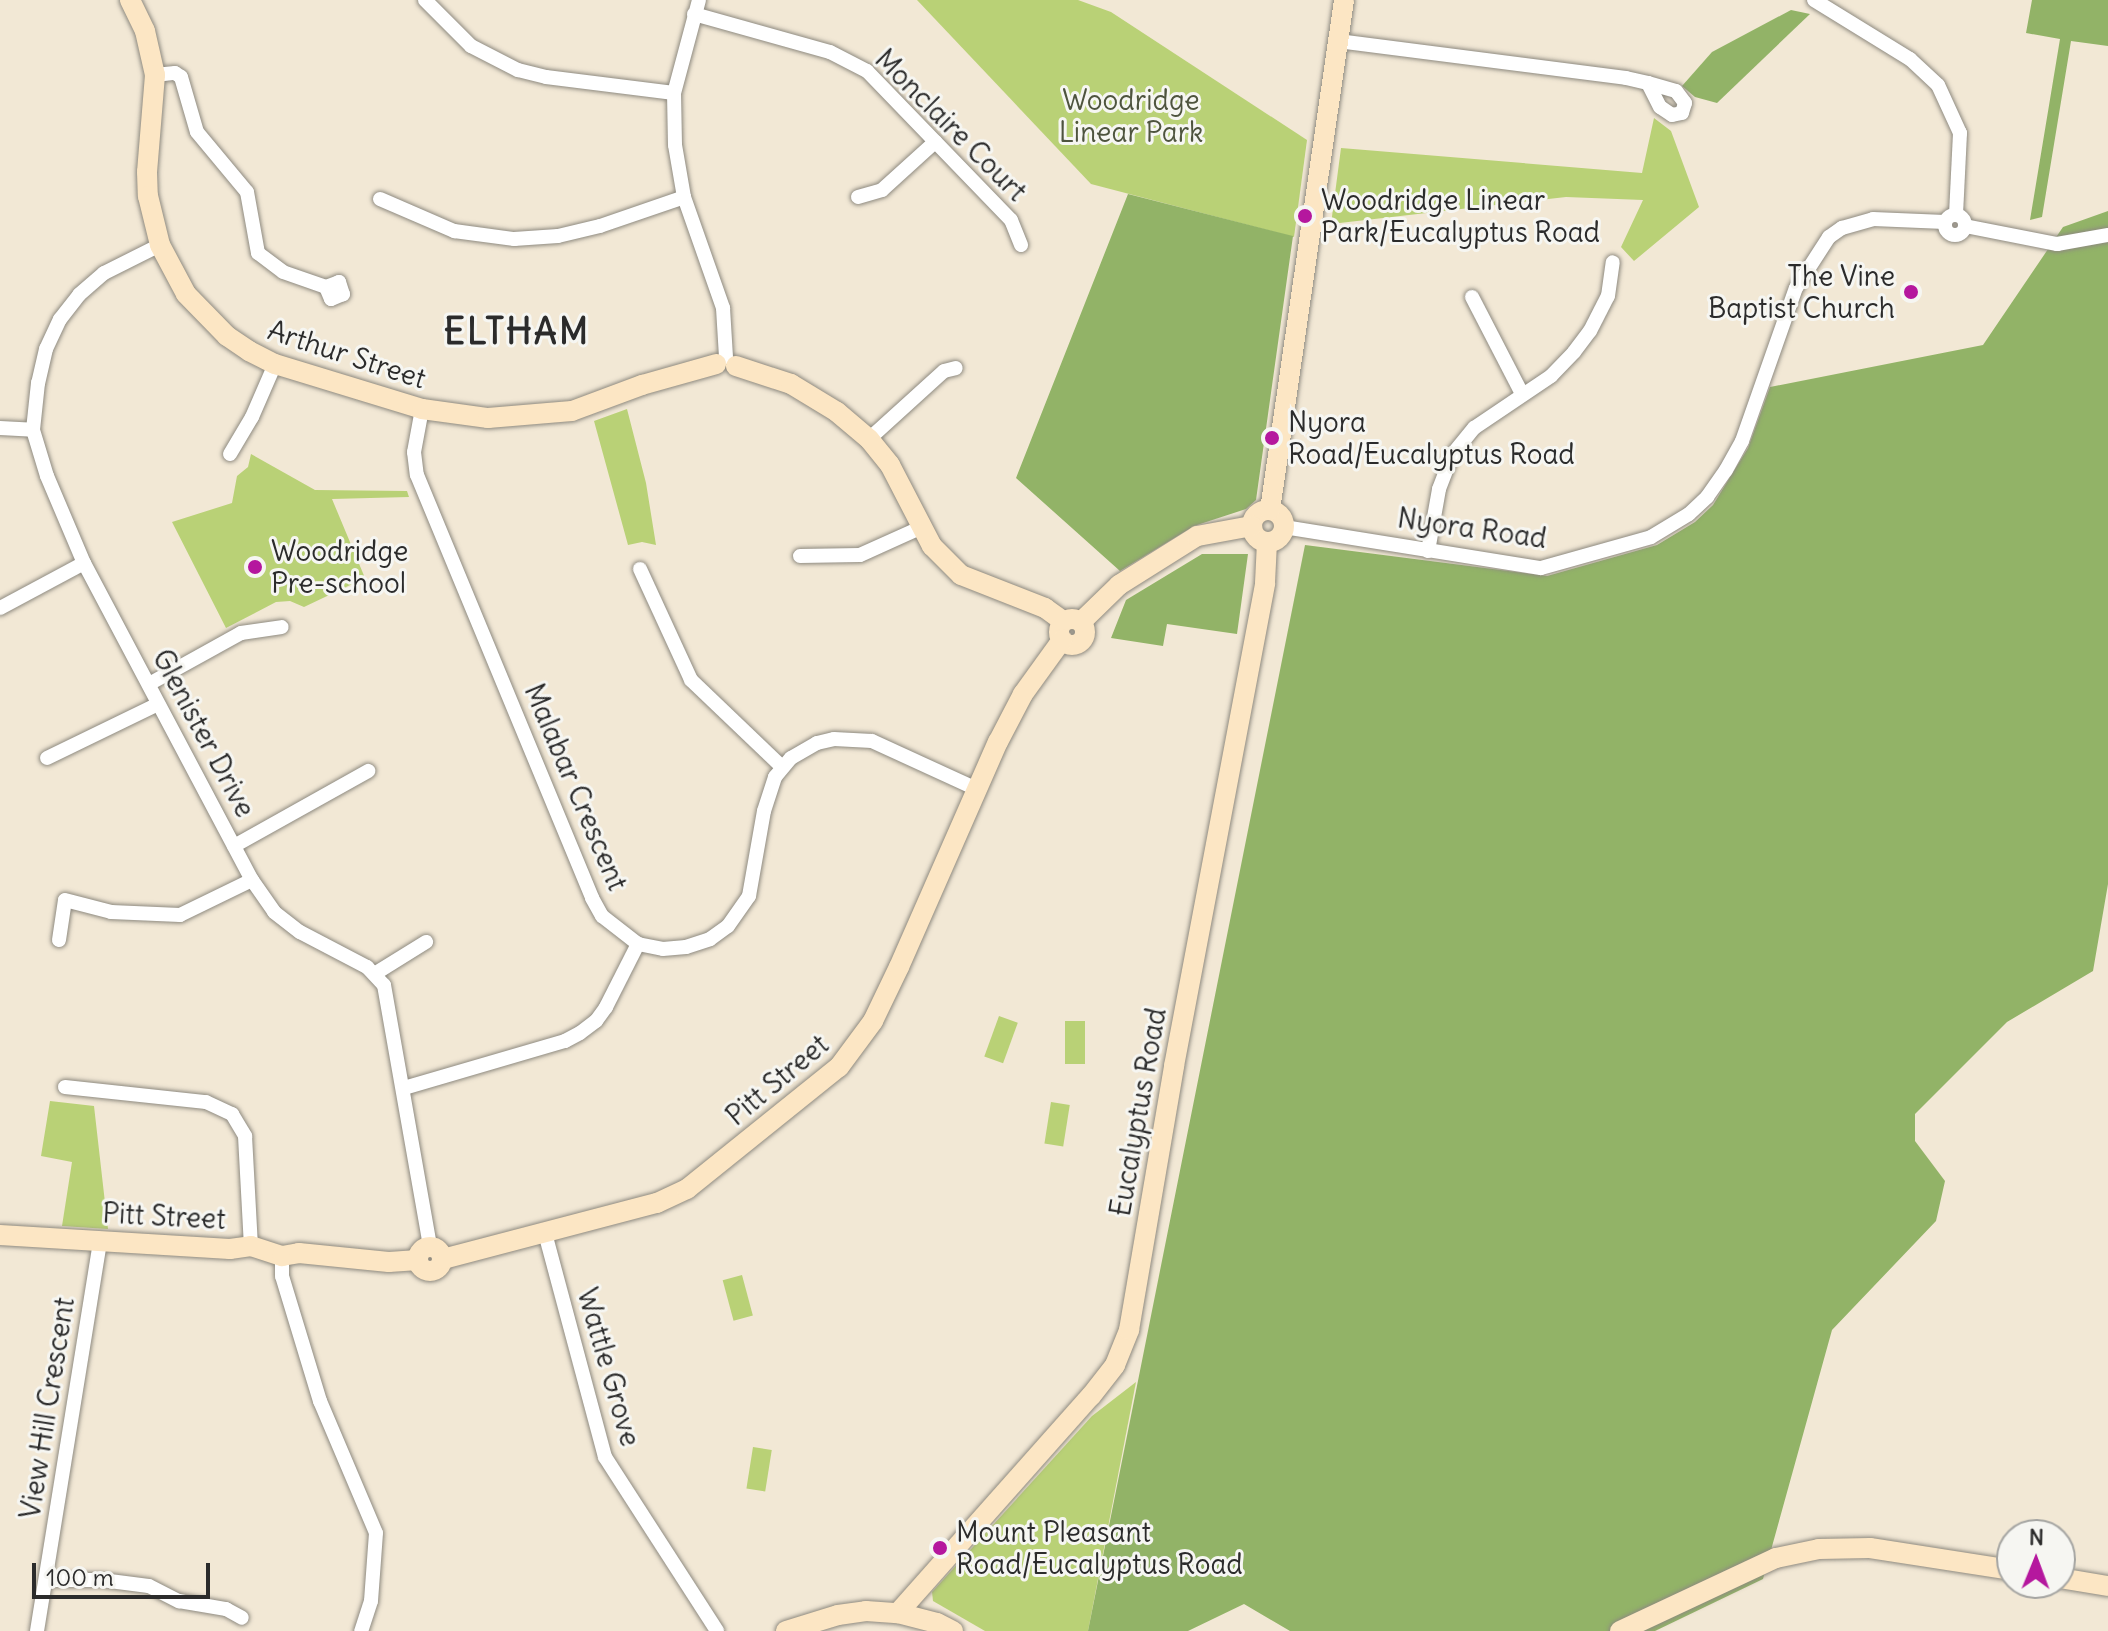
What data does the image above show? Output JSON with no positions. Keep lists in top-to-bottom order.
{
  "streets": {
    "street": [
      "Monclaire Court",
      "Arthur Street",
      "Nyora Road",
      "Glenister Drive",
      "Malabar Crescent",
      "Pitt Street",
      "Eucalyptus Road",
      "Wattle Grove",
      "View Hill Crescent"
    ]
  },
  "crossings": [
    ["Arthur Street", "Glenister Drive"],
    ["Arthur Street", "Malabar Crescent"],
    ["Arthur Street", "Pitt Street"],
    ["Nyora Road", "Pitt Street"],
    ["Nyora Road", "Eucalyptus Road"],
    ["Pitt Street", "Eucalyptus Road"],
    ["Pitt Street", "Wattle Grove"],
    ["Pitt Street", "View Hill Crescent"]
  ],
  "districts": ["ELTHAM"],
  "parks": ["Woodridge Linear Park"],
  "places": [
    "Woodridge Linear Park/Eucalyptus Road",
    "The Vine Baptist Church",
    "Nyora Road/Eucalyptus Road",
    "Woodridge Pre-school",
    "Mount Pleasant Road/Eucalyptus Road"
  ],
  "scale_bar": "100 m",
  "north": "top"
}
